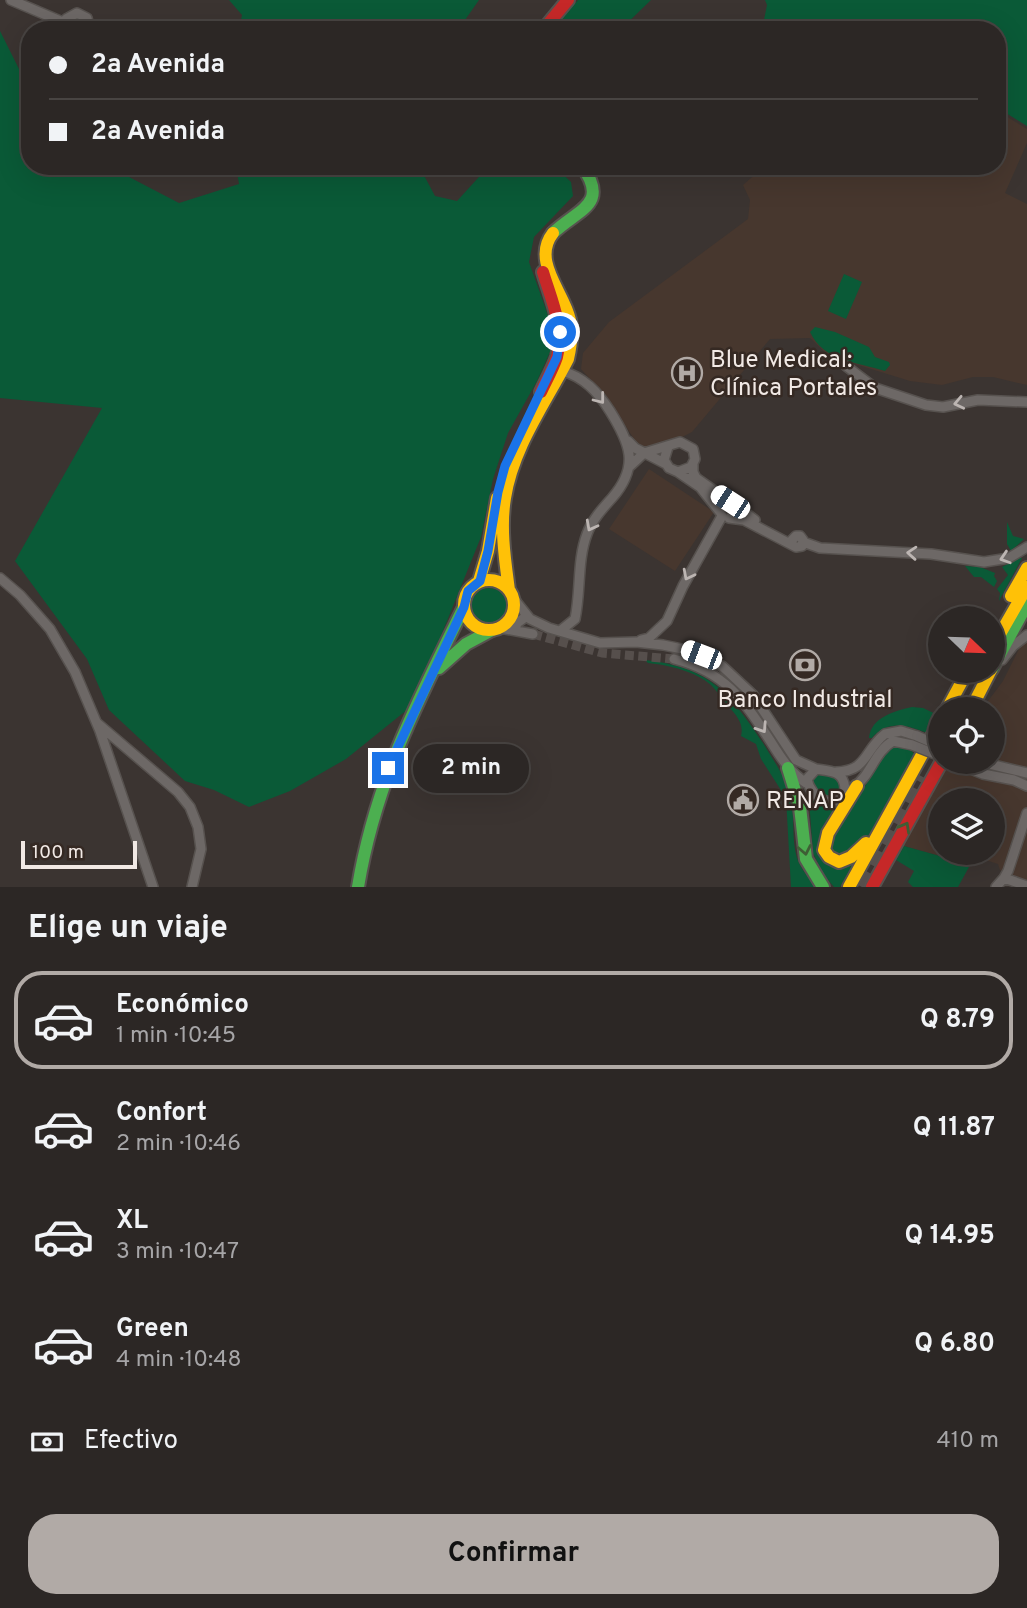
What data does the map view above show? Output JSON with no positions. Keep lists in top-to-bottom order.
{
  "places": {
    "hospital": ["Blue Medical: Clínica Portales"],
    "bank": ["Banco Industrial"],
    "public building": ["RENAP"]
  },
  "scale_bar": "100 m",
  "north": "bottom right",
  "page": {
    "banner": ["2a Avenida", "2a Avenida"],
    "bubble": "2 min",
    "scale": "100 m",
    "heading": "Elige un viaje",
    "list": [
      {
        "name": "Económico",
        "note": "1 min · 10:45",
        "value": "Q 8.79"
      },
      {
        "name": "Confort",
        "note": "2 min · 10:46",
        "value": "Q 11.87"
      },
      {
        "name": "XL",
        "note": "3 min · 10:47",
        "value": "Q 14.95"
      },
      {
        "name": "Green",
        "note": "4 min · 10:48",
        "value": "Q 6.80"
      }
    ],
    "pay": ["Efectivo", "410 m"],
    "buttons": "Confirmar"
  }
}
